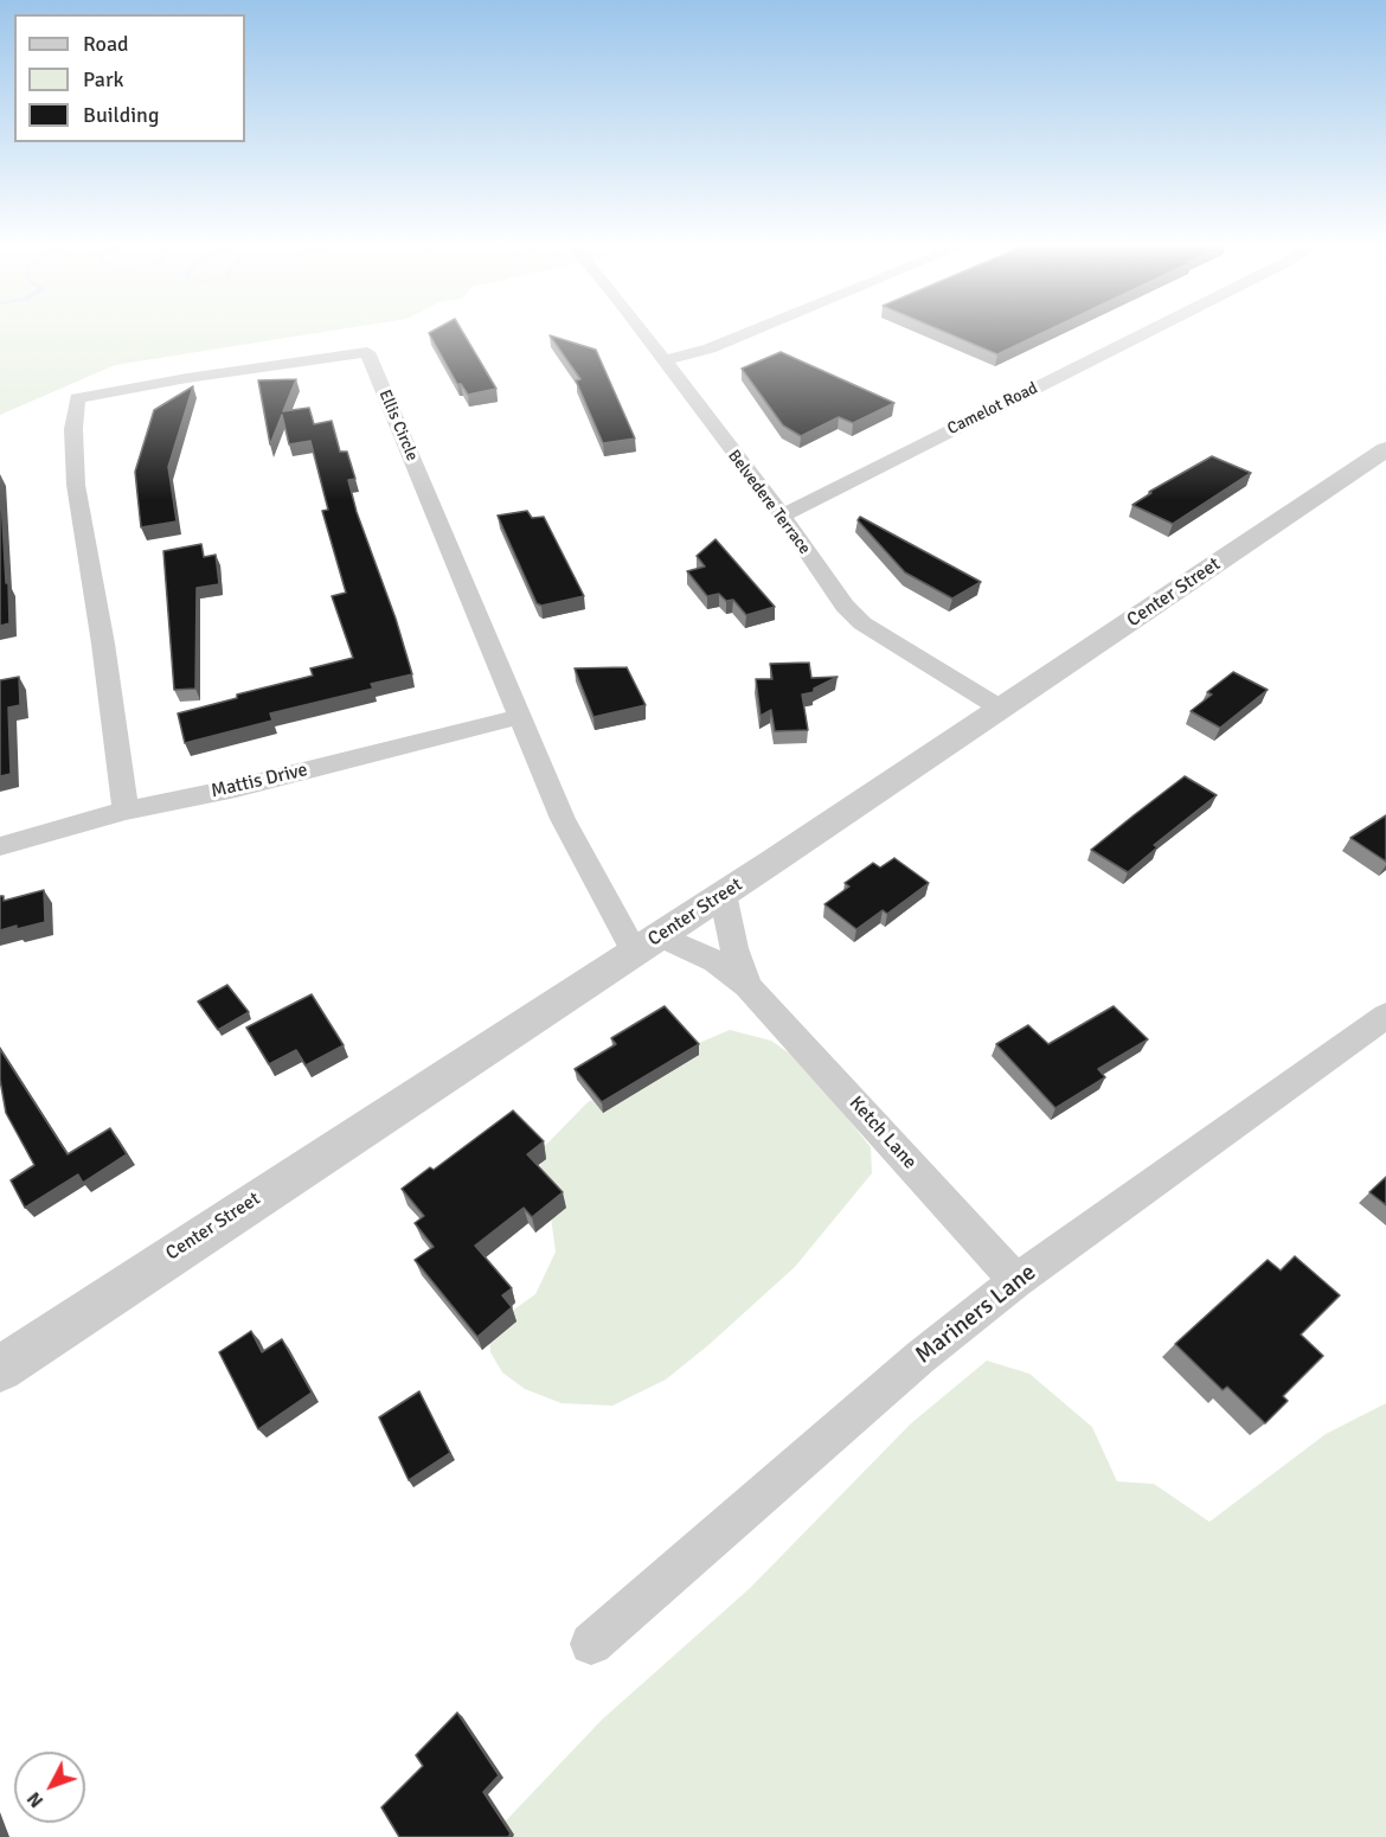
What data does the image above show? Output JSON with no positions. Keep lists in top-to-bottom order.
{
  "streets": {
    "street": [
      "Camelot Road",
      "Ellis Circle",
      "Belvedere Terrace",
      "Center Street",
      "Mattis Drive",
      "Ketch Lane",
      "Mariners Lane"
    ]
  },
  "crossings": [
    ["Camelot Road", "Belvedere Terrace"],
    ["Ellis Circle", "Center Street"],
    ["Ellis Circle", "Mattis Drive"],
    ["Ellis Circle", "Ketch Lane"],
    ["Belvedere Terrace", "Center Street"],
    ["Center Street", "Ketch Lane"],
    ["Ketch Lane", "Mariners Lane"]
  ],
  "legend": ["Road", "Park", "Building"],
  "north": "bottom left"
}
